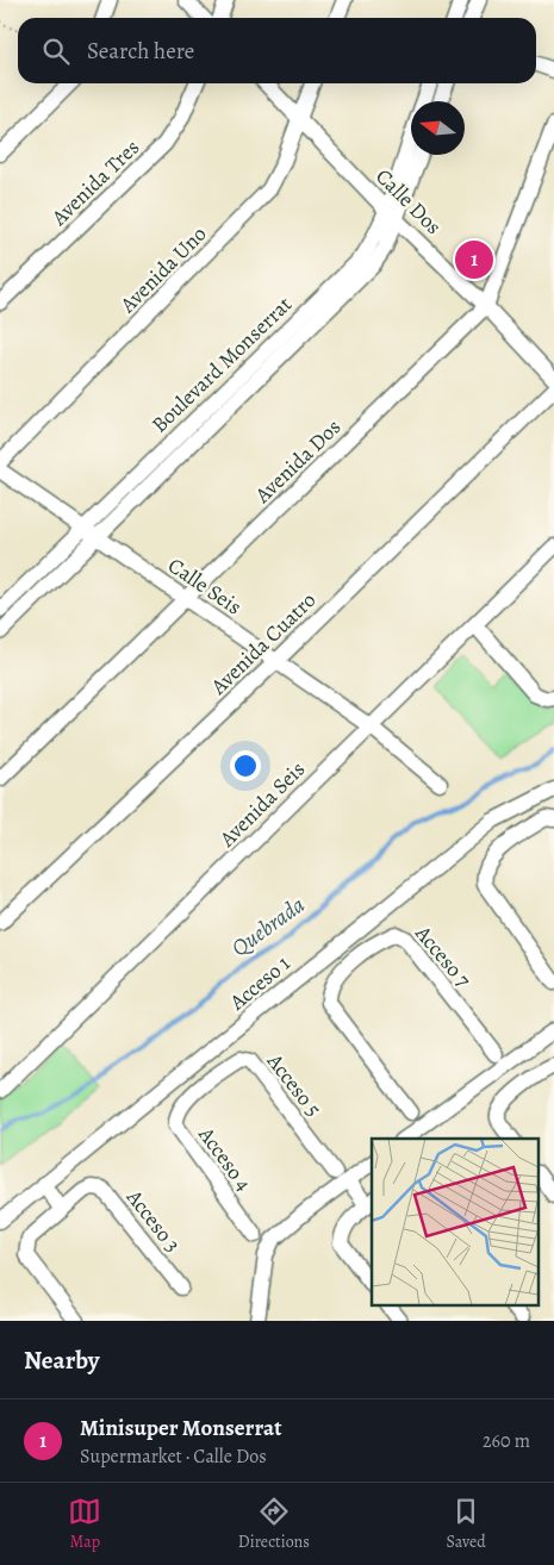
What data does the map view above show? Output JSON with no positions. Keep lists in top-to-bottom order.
{
  "streets": {
    "street": [
      "Avenida Tres",
      "Calle Dos",
      "Avenida Uno",
      "Boulevard Monserrat",
      "Avenida Dos",
      "Calle Seis",
      "Avenida Cuatro",
      "Avenida Seis",
      "Acceso 7",
      "Acceso 1",
      "Acceso 5",
      "Acceso 4",
      "Acceso 3"
    ]
  },
  "crossings": [
    ["Calle Dos", "Avenida Uno"],
    ["Calle Dos", "Boulevard Monserrat"],
    ["Calle Dos", "Avenida Dos"],
    ["Boulevard Monserrat", "Calle Seis"],
    ["Avenida Dos", "Calle Seis"],
    ["Calle Seis", "Avenida Cuatro"],
    ["Calle Seis", "Avenida Seis"],
    ["Acceso 5", "Acceso 4"]
  ],
  "water": ["Quebrada"],
  "north": "left",
  "page": {
    "search": "Search here",
    "pins": "1",
    "heading": "Nearby",
    "list": [
      {
        "mark": "1",
        "name": "Minisuper Monserrat",
        "note": "Supermarket · Calle Dos",
        "value": "260 m"
      }
    ],
    "nav": ["Map", "Directions", "Saved"]
  }
}
